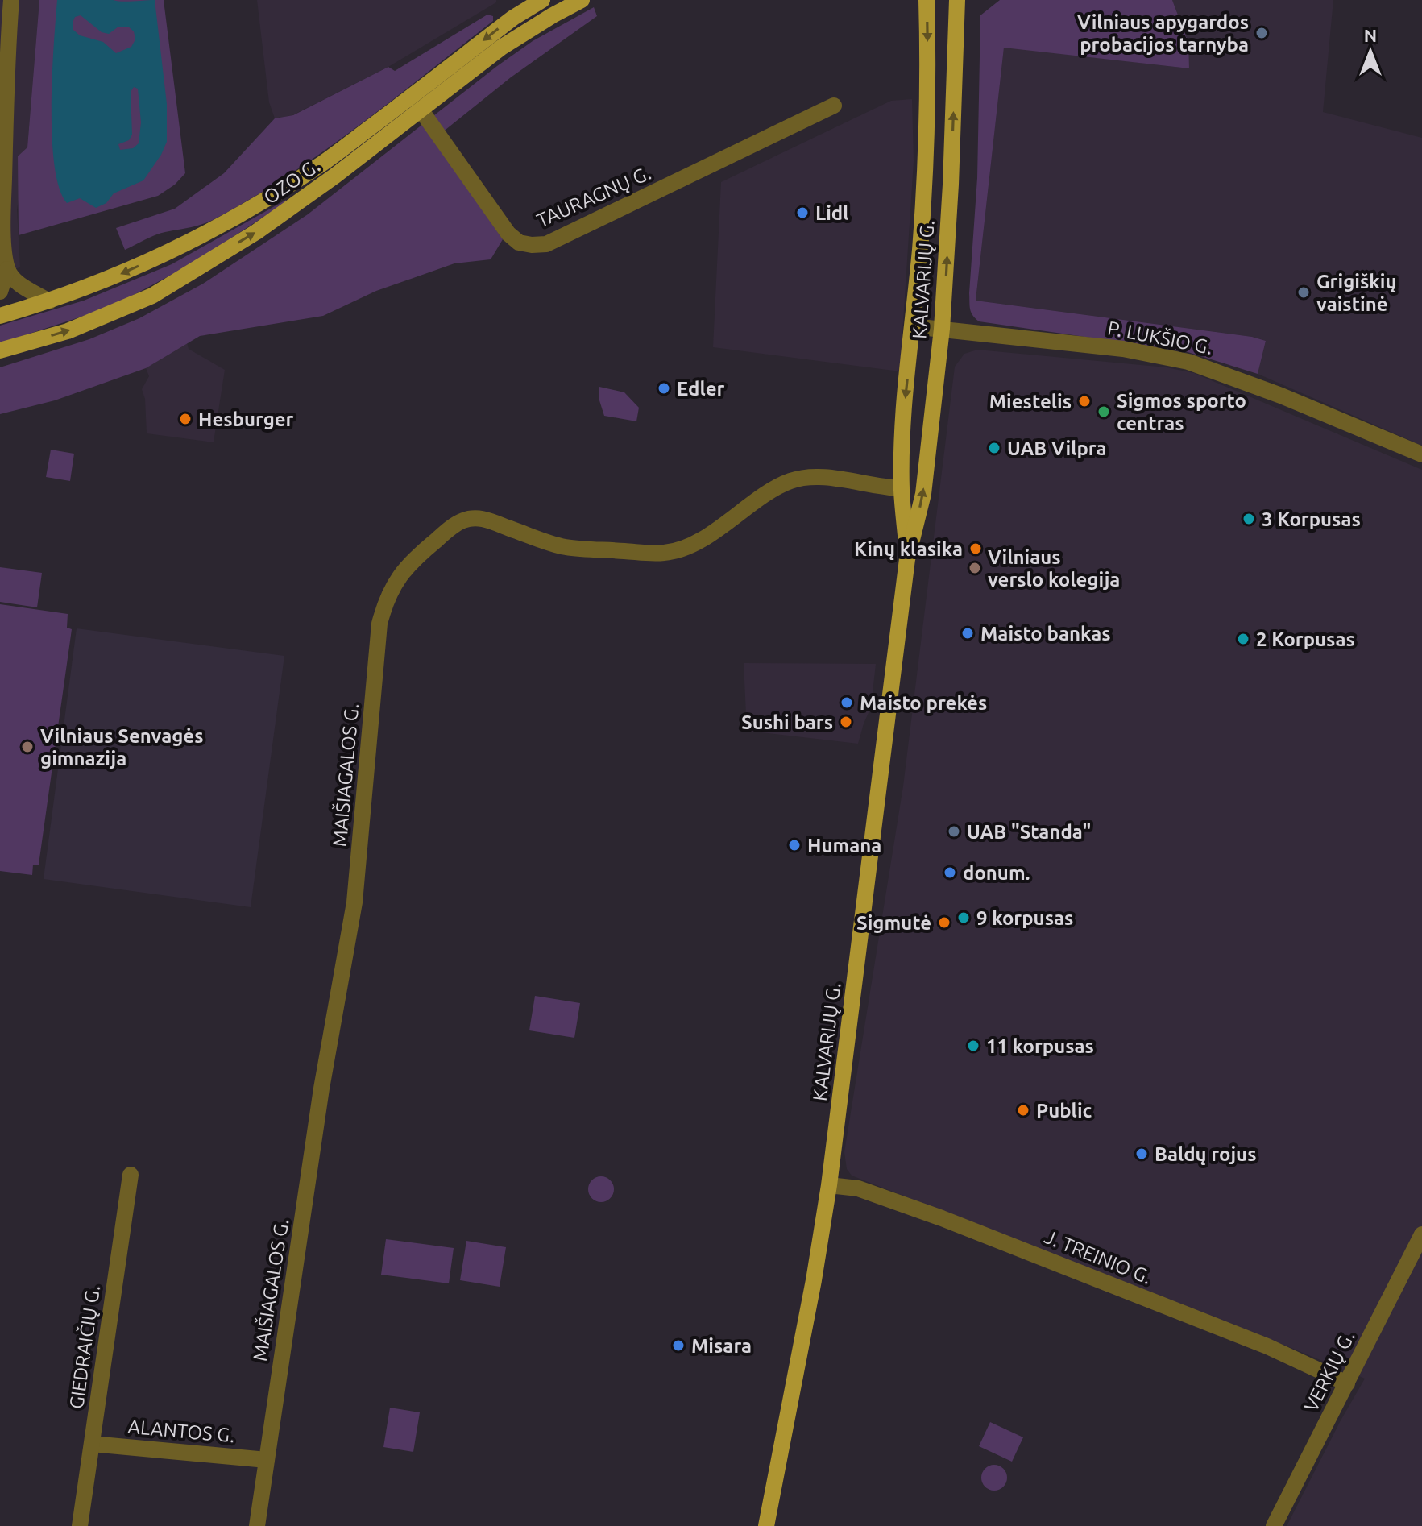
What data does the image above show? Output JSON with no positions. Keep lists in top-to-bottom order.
{
  "streets": {
    "main road": ["OZO G.", "KALVARIJŲ G."],
    "street": [
      "TAURAGNŲ G.",
      "P. LUKŠIO G.",
      "MAIŠIAGALOS G.",
      "J. TREINIO G.",
      "GIEDRAIČIŲ G.",
      "VERKIŲ G.",
      "ALANTOS G."
    ]
  },
  "crossings": [
    ["OZO G.", "TAURAGNŲ G."],
    ["KALVARIJŲ G.", "P. LUKŠIO G."],
    ["KALVARIJŲ G.", "MAIŠIAGALOS G."],
    ["KALVARIJŲ G.", "J. TREINIO G."],
    ["MAIŠIAGALOS G.", "ALANTOS G."],
    ["J. TREINIO G.", "VERKIŲ G."],
    ["GIEDRAIČIŲ G.", "ALANTOS G."]
  ],
  "places": [
    "Vilniaus apygardos probacijos tarnyba",
    "Lidl",
    "Grigiškių vaistinė",
    "Edler",
    "Miestelis",
    "Sigmos sporto centras",
    "Hesburger",
    "UAB Vilpra",
    "3 Korpusas",
    "Kinų klasika",
    "Vilniaus verslo kolegija",
    "Maisto bankas",
    "2 Korpusas",
    "Maisto prekės",
    "Sushi bars",
    "Vilniaus Senvagės gimnazija",
    "UAB \"Standa\"",
    "Humana",
    "donum.",
    "9 korpusas",
    "Sigmutė",
    "11 korpusas",
    "Public",
    "Baldų rojus",
    "Misara"
  ],
  "north": "top"
}
